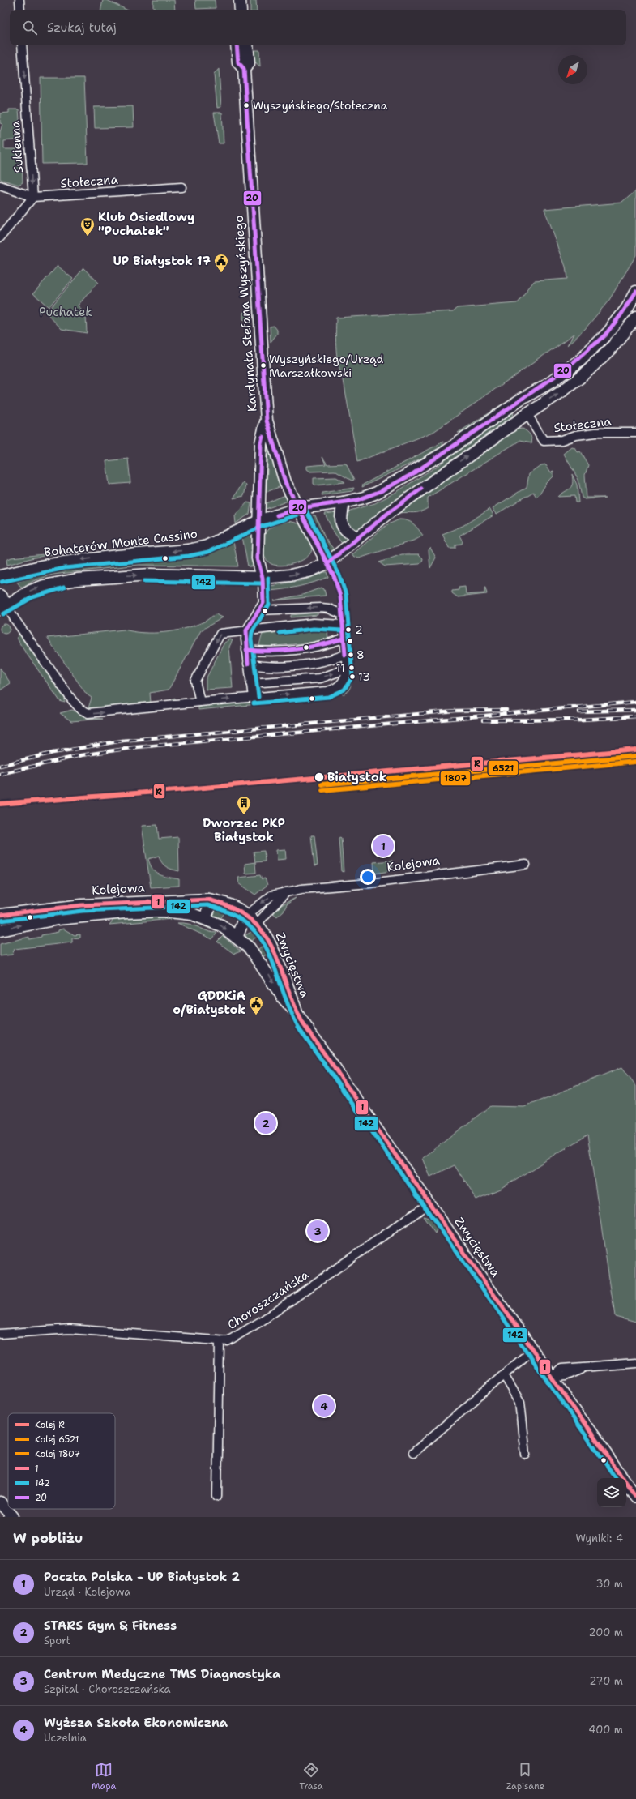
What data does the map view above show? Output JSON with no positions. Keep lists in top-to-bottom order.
{
  "streets": {
    "street": [
      "Sukienna",
      "Stołeczna",
      "Kardynała Stefana Wyszyńskiego",
      "Bohaterów Monte Cassino",
      "Kolejowa",
      "Zwycięstwa",
      "Choroszczańska"
    ]
  },
  "crossings": [
    ["Sukienna", "Stołeczna"],
    ["Kardynała Stefana Wyszyńskiego", "Bohaterów Monte Cassino"],
    ["Kolejowa", "Zwycięstwa"],
    ["Zwycięstwa", "Choroszczańska"]
  ],
  "one_way": ["Sukienna"],
  "parks": ["Puchatek"],
  "places": {
    "other": [
      "Wyszyńskiego/Stołeczna",
      "Wyszyńskiego/Urząd Marszałkowski",
      "2",
      "8",
      "11",
      "13",
      "Białystok"
    ],
    "theatre": ["Klub Osiedlowy \"Puchatek\""],
    "public building": ["UP Białystok 17", "GDDKiA o/Białystok"],
    "building": ["Dworzec PKP Białystok"]
  },
  "lines": [
    "transit line 20",
    "transit line 142",
    "rail line R",
    "rail line 6521",
    "rail line 1807",
    "transit line 1"
  ],
  "legend": [
    "Kolej R",
    "Kolej 6521",
    "Kolej 1807",
    "1",
    "142",
    "20"
  ],
  "north": "bottom left",
  "page": {
    "search": "Szukaj tutaj",
    "pins": [
      "1",
      "2",
      "3",
      "4"
    ],
    "heading": ["W pobliżu", "Wyniki: 4"],
    "list": [
      {
        "mark": "1",
        "name": "Poczta Polska - UP Białystok 2",
        "note": "Urząd · Kolejowa",
        "value": "30 m"
      },
      {
        "mark": "2",
        "name": "STARS Gym & Fitness",
        "note": "Sport",
        "value": "200 m"
      },
      {
        "mark": "3",
        "name": "Centrum Medyczne TMS Diagnostyka",
        "note": "Szpital · Choroszczańska",
        "value": "270 m"
      },
      {
        "mark": "4",
        "name": "Wyższa Szkoła Ekonomiczna",
        "note": "Uczelnia",
        "value": "400 m"
      }
    ],
    "nav": ["Mapa", "Trasa", "Zapisane"]
  }
}
